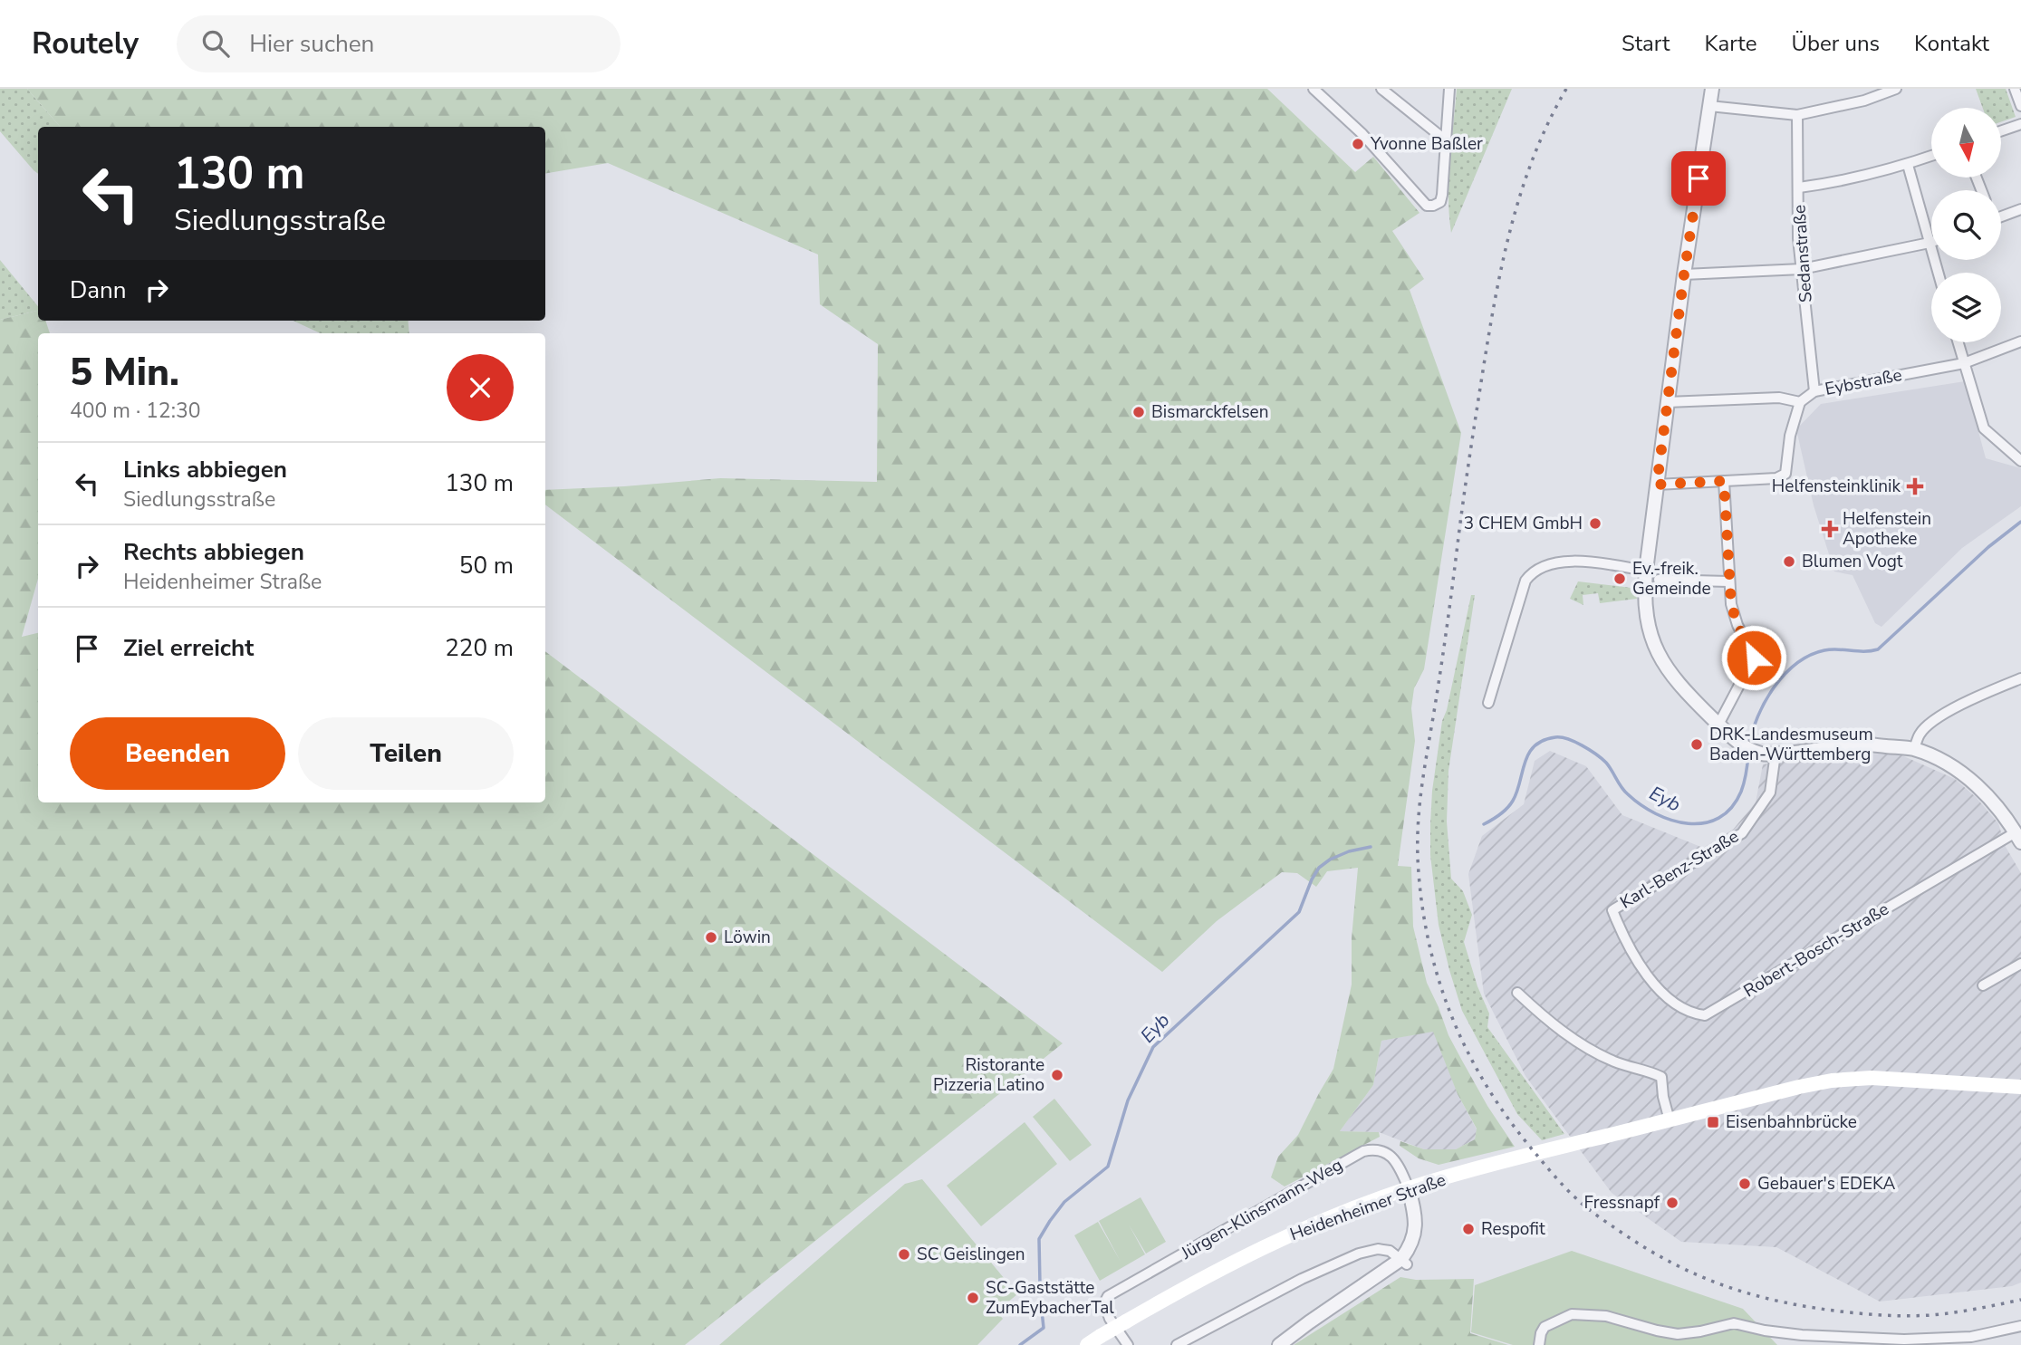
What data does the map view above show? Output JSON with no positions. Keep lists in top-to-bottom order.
{
  "streets": {
    "main road": ["Heidenheimer Straße"],
    "street": [
      "Sedanstraße",
      "Eybstraße",
      "Karl-Benz-Straße",
      "Robert-Bosch-Straße",
      "Jürgen-Klinsmann-Weg"
    ]
  },
  "crossings": [
    ["Sedanstraße", "Eybstraße"],
    ["Karl-Benz-Straße", "Robert-Bosch-Straße"],
    ["Heidenheimer Straße", "Jürgen-Klinsmann-Weg"]
  ],
  "water": ["Eyb"],
  "places": {
    "other": [
      "Yvonne Baßler",
      "Bismarckfelsen",
      "3 CHEM GmbH",
      "Blumen Vogt",
      "Ev.-freik. Gemeinde",
      "DRK-Landesmuseum Baden-Württemberg",
      "Löwin",
      "Ristorante Pizzeria Latino",
      "Gebauer's EDEKA",
      "Fressnapf",
      "Respofit",
      "SC Geislingen",
      "SC-Gaststätte ZumEybacherTal"
    ],
    "health": ["Helfensteinklinik", "Helfenstein Apotheke"],
    "transit": ["Eisenbahnbrücke"]
  },
  "north": "bottom",
  "page": {
    "header": "Routely",
    "search": "Hier suchen",
    "nav": [
      "Start",
      "Karte",
      "Über uns",
      "Kontakt"
    ],
    "turn": ["130 m", "Siedlungsstraße"],
    "then": "Dann",
    "heading": ["5 Min.", "400 m · 12:30"],
    "list": [
      {
        "name": "Links abbiegen",
        "note": "Siedlungsstraße",
        "value": "130 m"
      },
      {
        "name": "Rechts abbiegen",
        "note": "Heidenheimer Straße",
        "value": "50 m"
      },
      {
        "name": "Ziel erreicht",
        "value": "220 m"
      }
    ],
    "buttons": ["Beenden", "Teilen"]
  }
}
